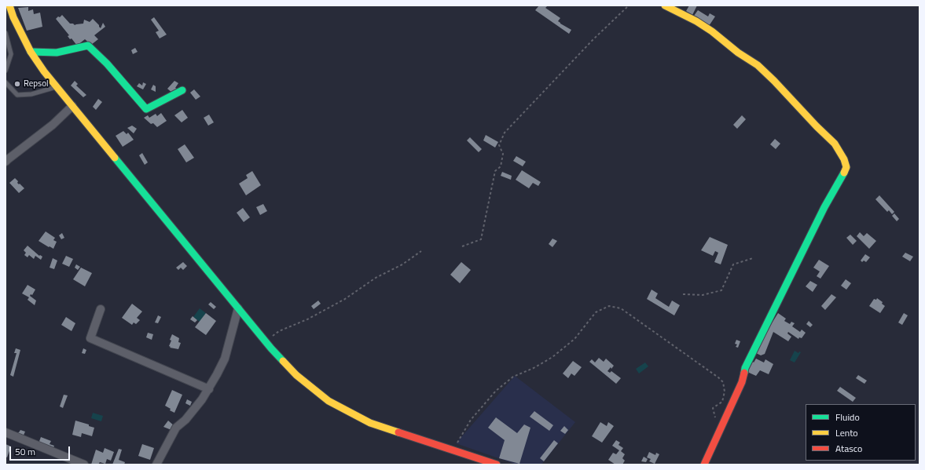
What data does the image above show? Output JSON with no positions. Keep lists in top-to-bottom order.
{
  "places": ["Repsol"],
  "legend": ["Fluido", "Lento", "Atasco"],
  "scale_bar": "50 m"
}
